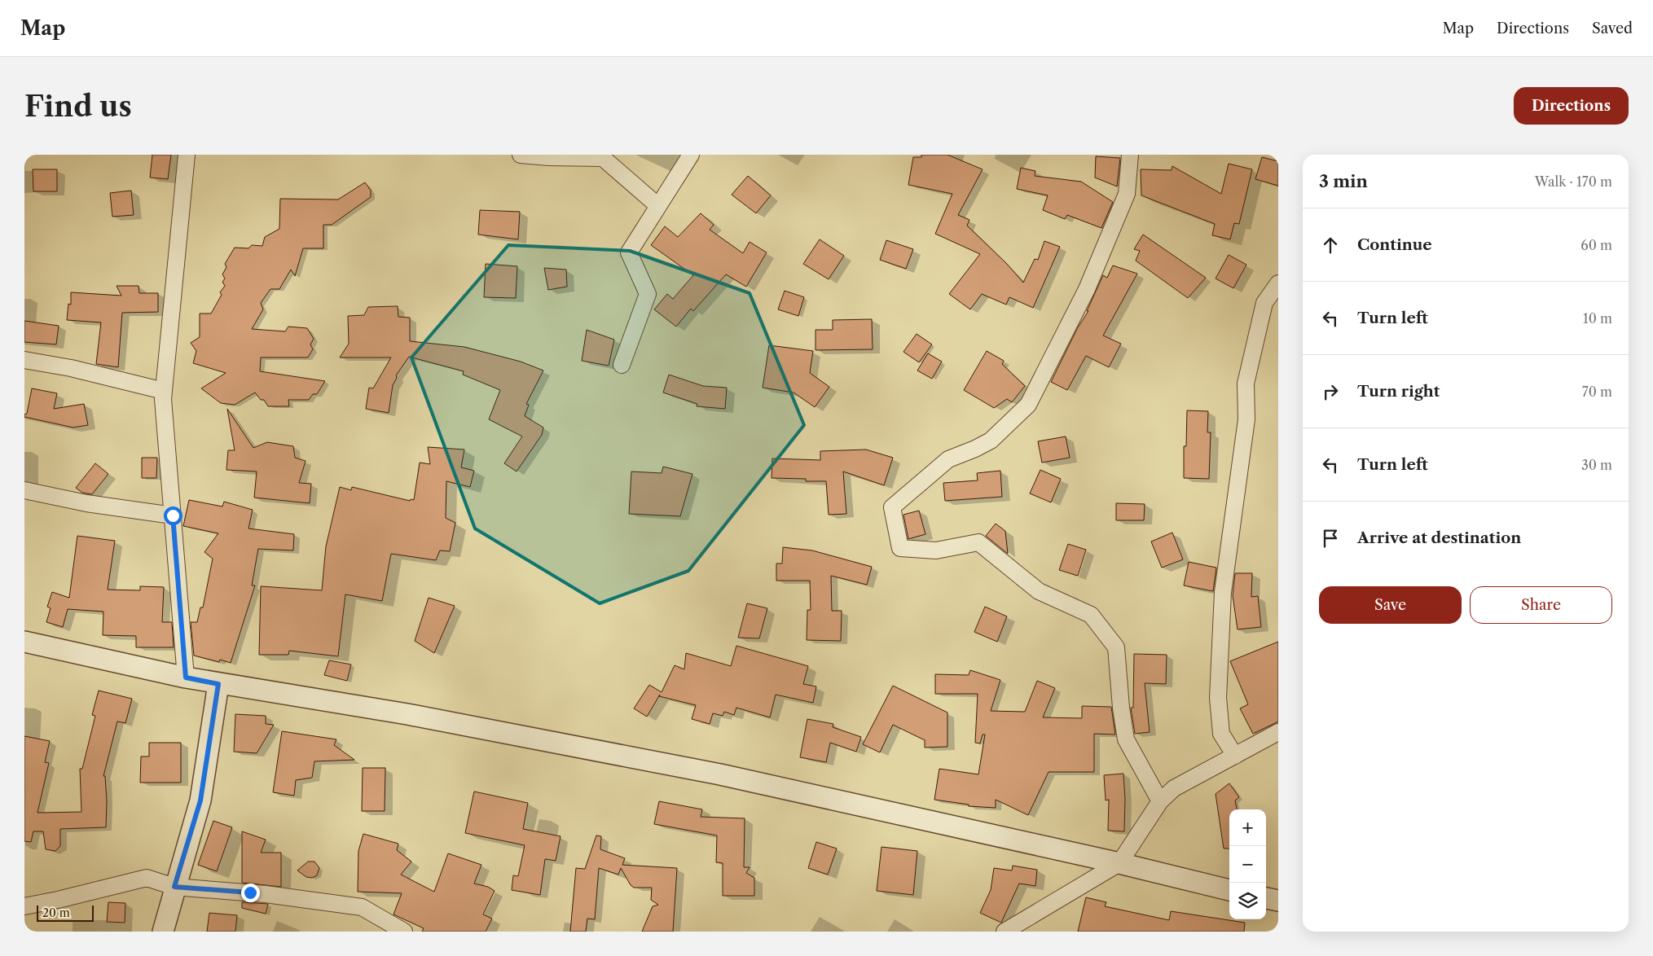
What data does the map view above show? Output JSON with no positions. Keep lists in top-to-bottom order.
{
  "scale_bar": "20 m",
  "page": {
    "header": "Map",
    "nav": ["Map", "Directions", "Saved"],
    "buttons": [
      "Directions",
      ["Save", "Share"]
    ],
    "title": "Find us",
    "heading": ["3 min", "Walk · 170 m"],
    "list": [
      ["Continue", "60 m"],
      ["Turn left", "10 m"],
      ["Turn right", "70 m"],
      ["Turn left", "30 m"],
      "Arrive at destination"
    ],
    "map_buttons": ["+", "−"],
    "scale": "20 m"
  }
}
